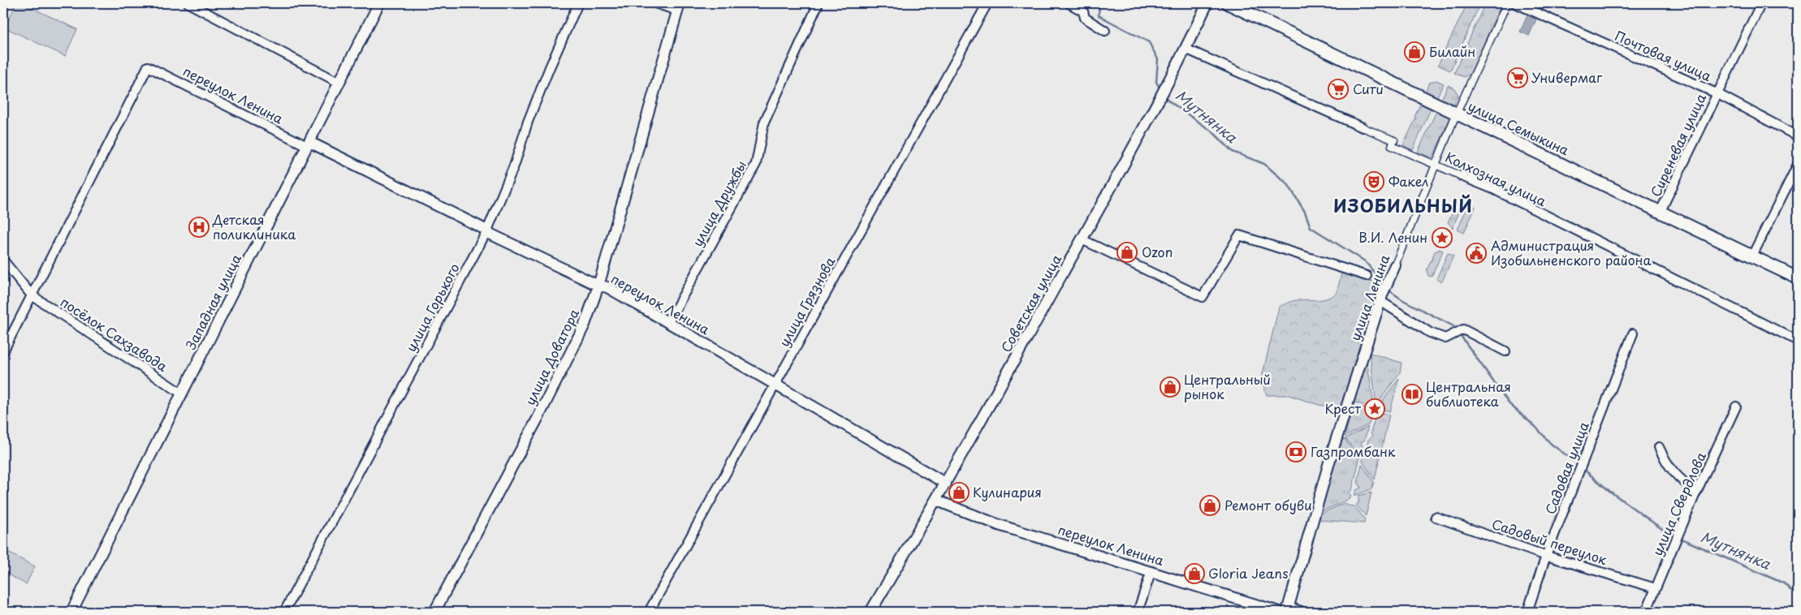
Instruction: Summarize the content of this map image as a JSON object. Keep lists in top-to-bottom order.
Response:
{
  "streets": {
    "main road": ["улица Семыкина"],
    "street": [
      "Почтовая улица",
      "переулок Ленина",
      "Сиреневая улица",
      "Колхозная улица",
      "улица Дружбы",
      "улица Ленина",
      "Западная улица",
      "улица Грязнова",
      "Советская улица",
      "улица Горького",
      "посёлок Сахзавода",
      "улица Доватора",
      "Садовая улица",
      "улица Свердлова",
      "Садовый переулок"
    ]
  },
  "crossings": [
    ["Почтовая улица", "Сиреневая улица"],
    ["переулок Ленина", "улица Дружбы"],
    ["переулок Ленина", "улица Ленина"],
    ["переулок Ленина", "Западная улица"],
    ["переулок Ленина", "улица Грязнова"],
    ["переулок Ленина", "Советская улица"],
    ["переулок Ленина", "улица Горького"],
    ["переулок Ленина", "посёлок Сахзавода"],
    ["переулок Ленина", "улица Доватора"],
    ["улица Семыкина", "Сиреневая улица"],
    ["улица Семыкина", "улица Ленина"],
    ["Колхозная улица", "улица Ленина"],
    ["Колхозная улица", "Советская улица"],
    ["Западная улица", "посёлок Сахзавода"],
    ["Садовая улица", "Садовый переулок"],
    ["улица Свердлова", "Садовый переулок"]
  ],
  "districts": ["ИЗОБИЛЬНЫЙ"],
  "water": ["Мутнянка"],
  "places": {
    "shop": [
      "Билайн",
      "Ozon",
      "Центральный рынок",
      "Кулинария",
      "Ремонт обуви",
      "Gloria Jeans"
    ],
    "supermarket": ["Универмаг", "Сити"],
    "theatre": ["Факел"],
    "hospital": ["Детская поликлиника"],
    "place": ["В.И. Ленин", "Крест"],
    "public building": ["Администрация Изобильненского района"],
    "library": ["Центральная библиотека"],
    "bank": ["Газпромбанк"]
  }
}
